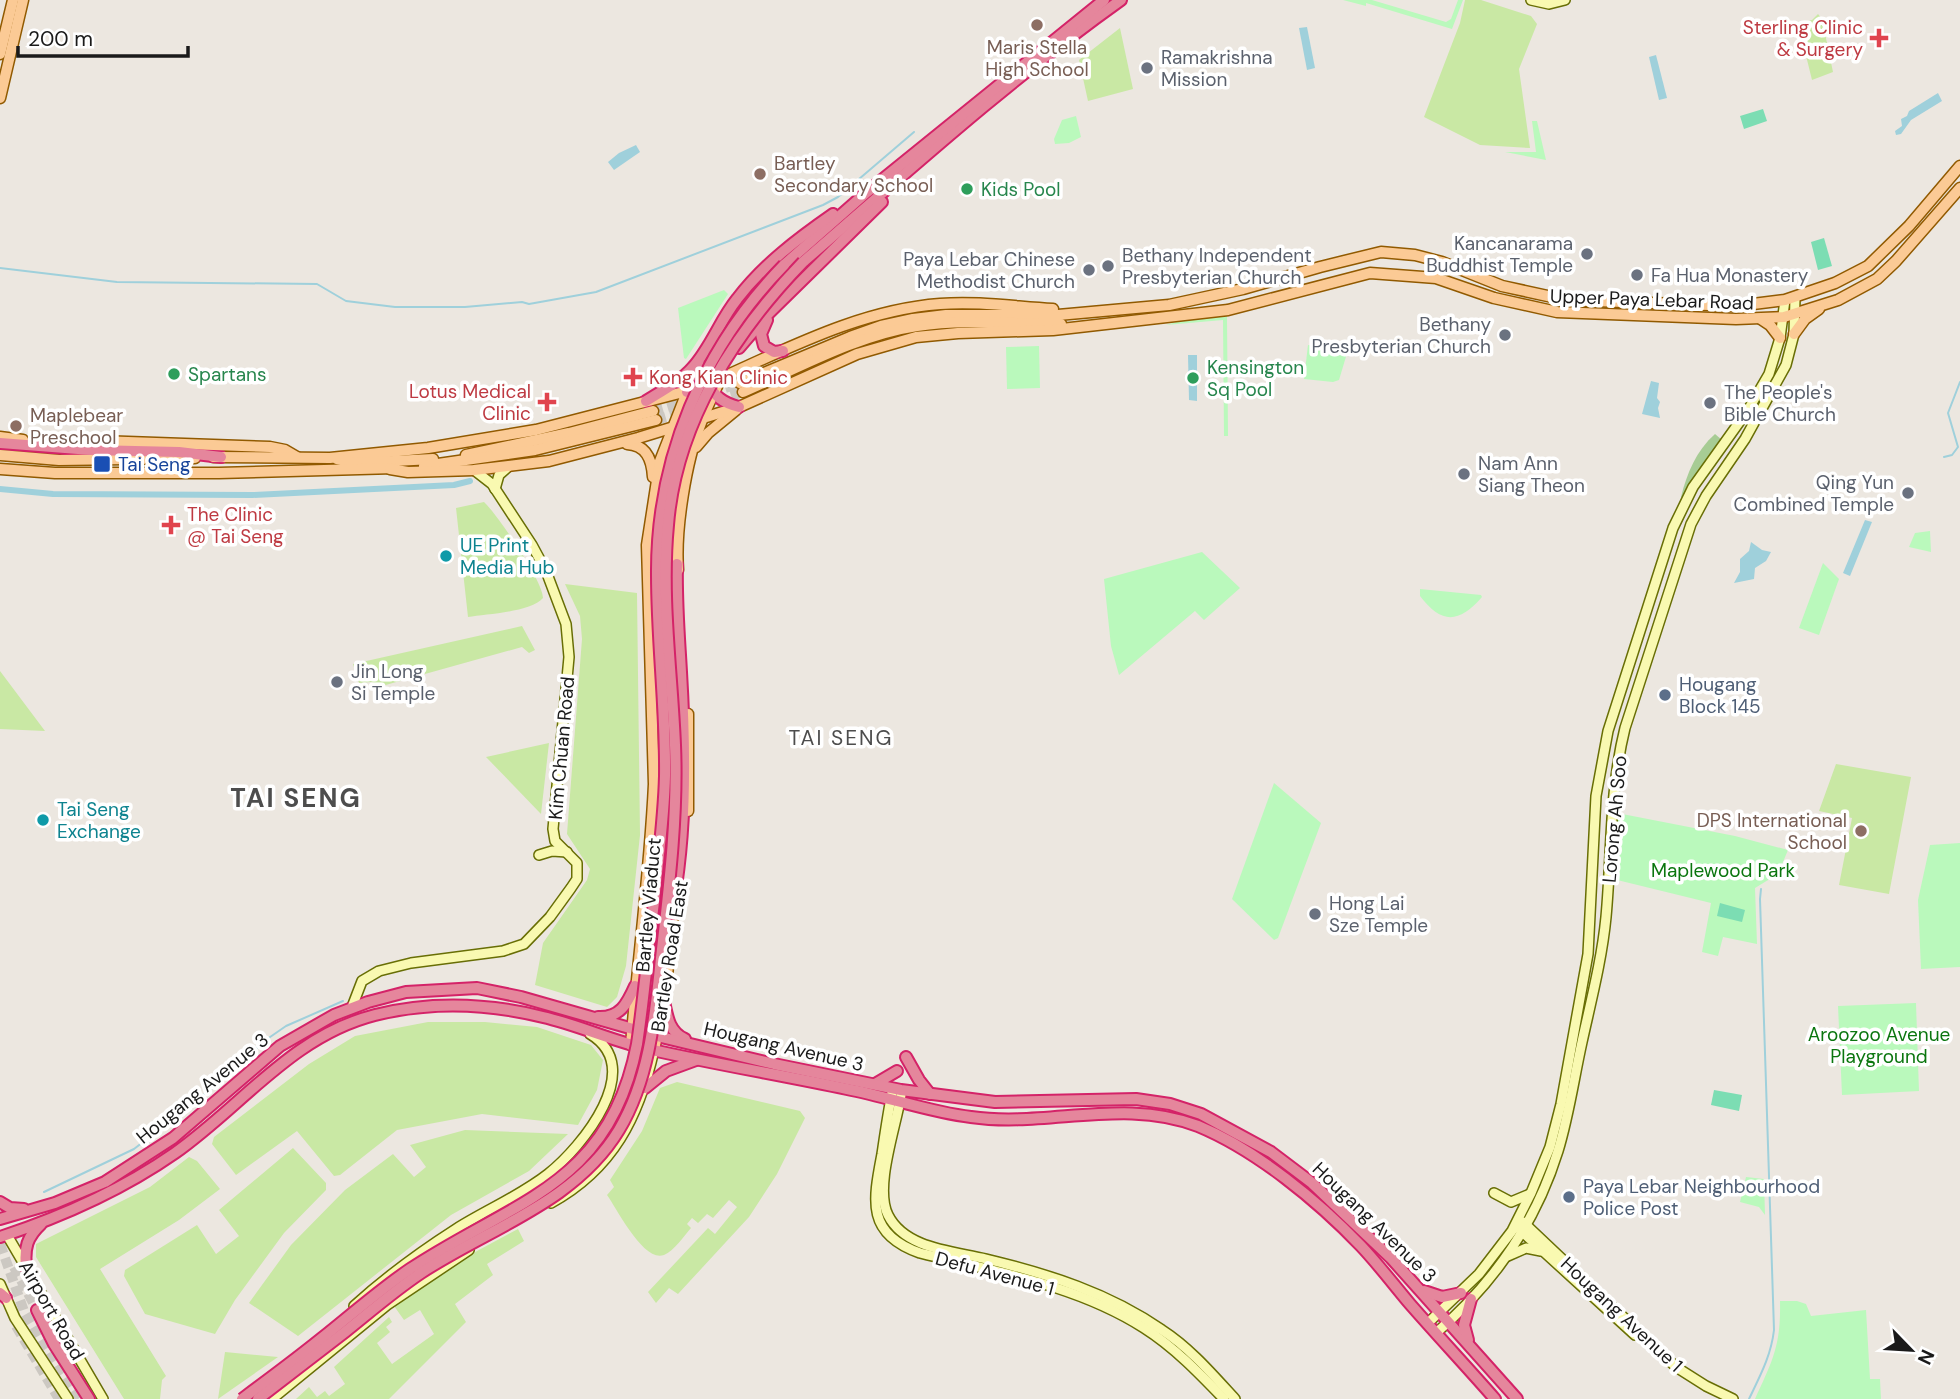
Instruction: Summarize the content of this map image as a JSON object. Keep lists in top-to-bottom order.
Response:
{
  "streets": {
    "highway": ["Bartley Viaduct", "Hougang Avenue 3"],
    "main road": [
      "Upper Paya Lebar Road",
      "Kim Chuan Road",
      "Lorong Ah Soo",
      "Bartley Road East",
      "Defu Avenue 1",
      "Airport Road",
      "Hougang Avenue 1"
    ]
  },
  "crossings": [
    ["Upper Paya Lebar Road", "Kim Chuan Road"],
    ["Upper Paya Lebar Road", "Lorong Ah Soo"],
    ["Upper Paya Lebar Road", "Bartley Road East"],
    ["Kim Chuan Road", "Hougang Avenue 3"],
    ["Lorong Ah Soo", "Hougang Avenue 3"],
    ["Lorong Ah Soo", "Hougang Avenue 1"],
    ["Bartley Road East", "Hougang Avenue 3"],
    ["Hougang Avenue 3", "Defu Avenue 1"],
    ["Hougang Avenue 3", "Airport Road"]
  ],
  "districts": ["TAI SENG", "TAI SENG"],
  "parks": ["Maplewood Park", "Aroozoo Avenue Playground"],
  "places": {
    "other": [
      "Maris Stella High School",
      "Ramakrishna Mission",
      "Bartley Secondary School",
      "Kids Pool",
      "Kancanarama Buddhist Temple",
      "Bethany Independent Presbyterian Church",
      "Paya Lebar Chinese Methodist Church",
      "Fa Hua Monastery",
      "Bethany Presbyterian Church",
      "Spartans",
      "Kensington Sq Pool",
      "The People's Bible Church",
      "Maplebear Preschool",
      "Nam Ann Siang Theon",
      "Qing Yun Combined Temple",
      "UE Print Media Hub",
      "Jin Long Si Temple",
      "Hougang Block 145",
      "Tai Seng Exchange",
      "DPS International School",
      "Hong Lai Sze Temple",
      "Paya Lebar Neighbourhood Police Post"
    ],
    "health": [
      "Sterling Clinic & Surgery",
      "Kong Kian Clinic",
      "Lotus Medical Clinic",
      "The Clinic @ Tai Seng"
    ],
    "transit": ["Tai Seng"]
  },
  "scale_bar": "200 m",
  "north": "bottom right"
}
